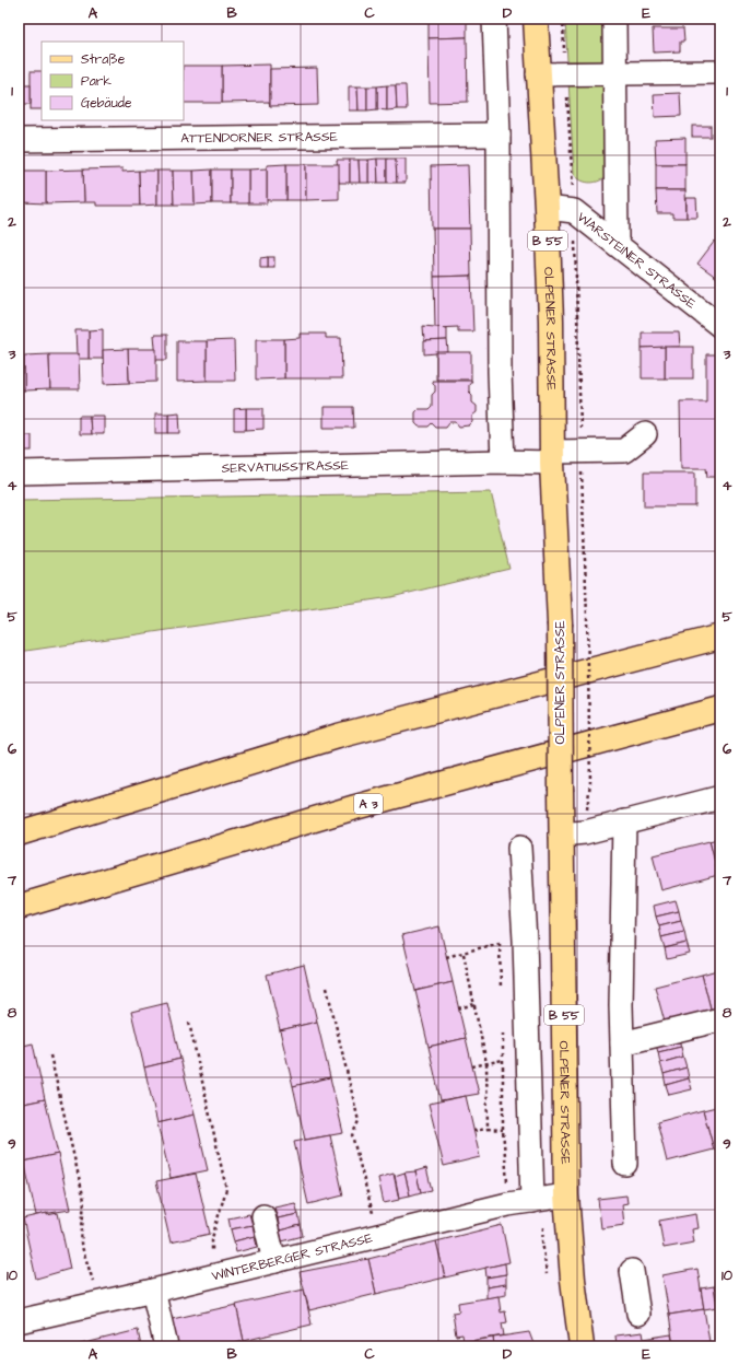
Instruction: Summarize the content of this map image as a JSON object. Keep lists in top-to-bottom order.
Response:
{
  "streets": {
    "main road": ["B 55", "OLPENER STRASSE", "A 3"],
    "street": [
      "ATTENDORNER STRASSE",
      "WARSTEINER STRASSE",
      "SERVATIUSSTRASSE",
      "WINTERBERGER STRASSE"
    ]
  },
  "crossings": [
    ["WARSTEINER STRASSE", "OLPENER STRASSE"],
    ["OLPENER STRASSE", "SERVATIUSSTRASSE"],
    ["OLPENER STRASSE", "WINTERBERGER STRASSE"]
  ],
  "legend": ["Straße", "Park", "Gebäude"],
  "grid": {
    "columns": [
      "A",
      "B",
      "C",
      "D",
      "E"
    ],
    "rows": [
      "1",
      "2",
      "3",
      "4",
      "5",
      "6",
      "7",
      "8",
      "9",
      "10"
    ]
  }
}
